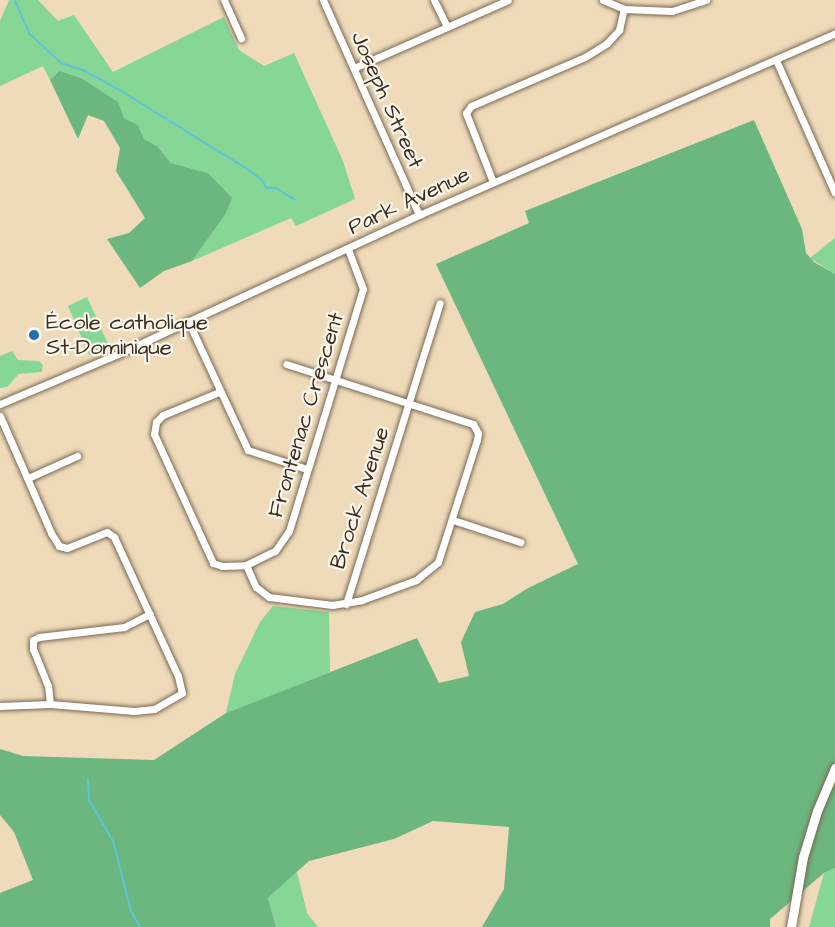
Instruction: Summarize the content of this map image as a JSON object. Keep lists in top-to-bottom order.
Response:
{
  "streets": {
    "street": [
      "Joseph Street",
      "Park Avenue",
      "Frontenac Crescent",
      "Brock Avenue"
    ]
  },
  "crossings": [
    ["Joseph Street", "Park Avenue"],
    ["Park Avenue", "Frontenac Crescent"]
  ],
  "places": ["École catholique St-Dominique"]
}
